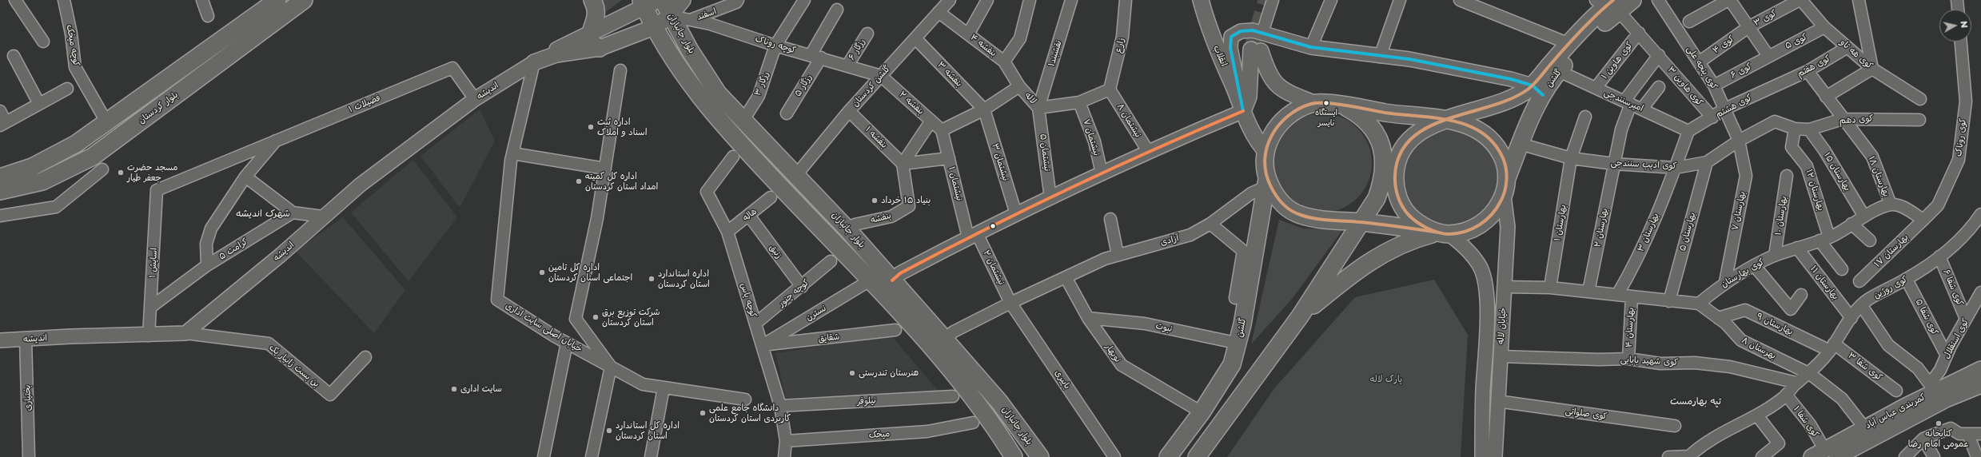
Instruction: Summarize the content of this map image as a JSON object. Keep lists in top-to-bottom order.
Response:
{
  "streets": {
    "main road": [
      "بلوار جانبازان",
      "انقلاب",
      "گلشن",
      "اندیشه",
      "بلوار کردستان",
      "کمربندی عباس آباد"
    ],
    "street": [
      "اسفند",
      "کوی ۳",
      "کوی ۵",
      "کوچه روناک",
      "کوی ۴",
      "کوچه میخک",
      "بنفشه ۴",
      "زارع",
      "رزگار ۶",
      "نقشبند۱",
      "کوی هه تاو",
      "کوی هاوین ۱",
      "کوی هفتم",
      "کوی پنجه علی",
      "کوی ۶",
      "بنفشه ۳",
      "رزگار ۳",
      "رزگار ۵",
      "گلشن کردستان",
      "کوی هاوین ۳",
      "لاله",
      "امیرسنندجی",
      "بنفشه ۲",
      "فضیلات ۱",
      "کوی هشتم",
      "کوی دهم",
      "نیشتمان ۸",
      "بنفشه ۱",
      "نیشتمان ۷",
      "کوی روناک",
      "نیشتمان ۵",
      "نیشتمان ۳",
      "کوی ادیب سنندجی",
      "بهارستان ۱۵",
      "بهارستان ۱۸",
      "نیشتمان ۱",
      "بهارستان ۱۲",
      "بهارستان ۷",
      "هاله",
      "بهارستان ۱۰",
      "بنفشه",
      "بهارستان ۱",
      "بهارستان ۲",
      "بهارستان ۵",
      "بهارستان ۳",
      "آزادی",
      "کرامت ۵",
      "بهارستان ۱۷",
      "زنبق",
      "اسایش ۱",
      "۲ نیشتمان",
      "کوی بهارستان",
      "بهارستان ۱۱",
      "کوی روژین",
      "کوی شفا ۶",
      "کوچه چنور",
      "کوچه یاس",
      "نسترن",
      "کوی شفا ۵",
      "بهارستان ۹",
      "خیابان لاله",
      "خیابان اصلی سایت اداری",
      "نبوت",
      "بهارستان ۴",
      "شقایق",
      "کوی استقلال",
      "بهرستان ۸",
      "نوبهار",
      "کوی شهید بابایی",
      "بن بست زانیار یک",
      "کوی شفا ۳",
      "باپیری",
      "بختیاری",
      "نیلوفر",
      "کوی صلواتی",
      "کوی شفا ۱",
      "میخک"
    ]
  },
  "crossings": [
    ["اسفند", "کوچه روناک"],
    ["کوی ۳", "کوی ۴"],
    ["کوی ۳", "کوی هه تاو"],
    ["بلوار جانبازان", "کوچه روناک"],
    ["بلوار جانبازان", "رزگار ۳"],
    ["بلوار جانبازان", "گلشن کردستان"],
    ["بلوار جانبازان", "اندیشه"],
    ["بلوار جانبازان", "بنفشه"],
    ["بلوار جانبازان", "آزادی"],
    ["بلوار جانبازان", "نسترن"],
    ["کوی ۵", "کوی هه تاو"],
    ["کوی ۵", "کوی ۶"],
    ["کوچه روناک", "رزگار ۶"],
    ["کوچه روناک", "رزگار ۳"],
    ["کوچه روناک", "رزگار ۵"],
    ["کوچه روناک", "گلشن کردستان"],
    ["کوچه روناک", "اندیشه"],
    ["کوچه روناک", "بنفشه ۲"],
    ["کوی ۴", "کوی پنجه علی"],
    ["کوچه میخک", "بلوار کردستان"],
    ["بنفشه ۴", "گلشن کردستان"],
    ["بنفشه ۴", "لاله"],
    ["زارع", "لاله"],
    ["زارع", "نیشتمان ۸"],
    ["نقشبند۱", "لاله"],
    ["نقشبند۱", "نیشتمان ۵"],
    ["کوی هه تاو", "کوی هفتم"],
    ["کوی هاوین ۱", "کوی هاوین ۳"],
    ["کوی هاوین ۱", "امیرسنندجی"],
    ["کوی هفتم", "کوی هشتم"],
    ["کوی هفتم", "بهارستان ۱۸"],
    ["کوی پنجه علی", "کوی ۶"],
    ["کوی پنجه علی", "کوی هشتم"],
    ["کوی پنجه علی", "کوی ادیب سنندجی"],
    ["کوی پنجه علی", "بهارستان ۷"],
    ["بنفشه ۳", "گلشن کردستان"],
    ["بنفشه ۳", "لاله"],
    ["بنفشه ۳", "نیشتمان ۳"],
    ["گلشن", "کوی هاوین ۳"],
    ["گلشن", "امیرسنندجی"],
    ["گلشن", "کوی ادیب سنندجی"],
    ["گلشن", "آزادی"],
    ["گلشن", "خیابان لاله"],
    ["گلشن", "نبوت"],
    ["گلشن", "نوبهار"],
    ["گلشن کردستان", "بنفشه ۲"],
    ["گلشن کردستان", "بنفشه ۱"],
    ["کوی هاوین ۳", "کوی هشتم"],
    ["اندیشه", "فضیلات ۱"],
    ["اندیشه", "اسایش ۱"],
    ["اندیشه", "خیابان اصلی سایت اداری"],
    ["اندیشه", "بن بست زانیار یک"],
    ["اندیشه", "بختیاری"],
    ["لاله", "بنفشه ۲"],
    ["لاله", "نیشتمان ۸"],
    ["لاله", "نیشتمان ۷"],
    ["لاله", "نیشتمان ۵"],
    ["لاله", "نیشتمان ۳"],
    ["لاله", "نیشتمان ۱"],
    ["امیرسنندجی", "کوی هشتم"],
    ["امیرسنندجی", "بهارستان ۲"],
    ["امیرسنندجی", "بهارستان ۳"],
    ["بنفشه ۲", "نیشتمان ۱"],
    ["فضیلات ۱", "کرامت ۵"],
    ["فضیلات ۱", "اسایش ۱"],
    ["کوی هشتم", "بهارستان ۳"],
    ["کوی دهم", "کوی ادیب سنندجی"],
    ["کوی دهم", "بهارستان ۱۵"],
    ["کوی دهم", "بهارستان ۱۸"],
    ["کوی دهم", "بهارستان ۱۲"],
    ["بنفشه ۱", "بنفشه"],
    ["کوی روناک", "بهارستان ۱۷"],
    ["کوی ادیب سنندجی", "بهارستان ۱۲"],
    ["کوی ادیب سنندجی", "بهارستان ۷"],
    ["کوی ادیب سنندجی", "بهارستان ۱"],
    ["کوی ادیب سنندجی", "بهارستان ۲"],
    ["کوی ادیب سنندجی", "بهارستان ۵"],
    ["کوی ادیب سنندجی", "بهارستان ۳"],
    ["بهارستان ۱۵", "کوی بهارستان"],
    ["بهارستان ۱۸", "کوی بهارستان"],
    ["نیشتمان ۱", "۲ نیشتمان"],
    ["بهارستان ۱۲", "کوی بهارستان"],
    ["بهارستان ۷", "کوی بهارستان"],
    ["هاله", "زنبق"],
    ["هاله", "کوچه یاس"],
    ["بهارستان ۱۰", "کوی بهارستان"],
    ["آزادی", "۲ نیشتمان"],
    ["آزادی", "نوبهار"],
    ["آزادی", "باپیری"],
    ["کرامت ۵", "اسایش ۱"],
    ["زنبق", "کوچه چنور"],
    ["۲ نیشتمان", "باپیری"],
    ["کوی بهارستان", "بهارستان ۱۱"],
    ["کوی بهارستان", "بهرستان ۸"],
    ["بهارستان ۱۱", "کوی روژین"],
    ["کوی روژین", "کوی شفا ۶"],
    ["کوی روژین", "کوی شفا ۵"],
    ["کوی روژین", "بهارستان ۹"],
    ["کوی روژین", "کوی استقلال"],
    ["کوی روژین", "بهرستان ۸"],
    ["کوی روژین", "کوی شهید بابایی"],
    ["کوی روژین", "کوی شفا ۳"],
    ["کوی روژین", "کوی شفا ۱"],
    ["کوی شفا ۶", "کوی استقلال"],
    ["کوچه چنور", "کوچه یاس"],
    ["کوچه یاس", "نسترن"],
    ["کوچه یاس", "شقایق"],
    ["کوچه یاس", "نیلوفر"],
    ["کوچه یاس", "میخک"],
    ["نسترن", "شقایق"],
    ["کوی شفا ۵", "کوی استقلال"],
    ["بهارستان ۹", "بهرستان ۸"],
    ["بهارستان ۹", "کوی شفا ۳"],
    ["خیابان لاله", "کوی شهید بابایی"],
    ["خیابان لاله", "کوی صلواتی"],
    ["نبوت", "نوبهار"],
    ["بهارستان ۴", "کوی شهید بابایی"],
    ["بهرستان ۸", "کمربندی عباس آباد"],
    ["کمربندی عباس آباد", "کوی شفا ۱"]
  ],
  "districts": ["شهرک اندیشه", "تپه بهارمست"],
  "parks": ["پارک لاله"],
  "places": [
    "ایستگاه نایسر",
    "اداره ثبت اسناد و املاک",
    "مسجد حضرت جعفر طیار",
    "اداره کل کمیته امداد استان کردستان",
    "بنیاد ۱۵ خرداد",
    "اداره کل تامین اجتماعی استان کردستان",
    "اداره استاندارد استان کردستان",
    "شرکت توزیع برق استان کردستان",
    "هنرستان تندرستی",
    "سایت اداری",
    "دانشگاه جامع علمی کاربردی استان کردستان",
    "کتابخانه عمومی امام رضا",
    "اداره کل استاندارد استان کردستان"
  ],
  "north": "right"
}
